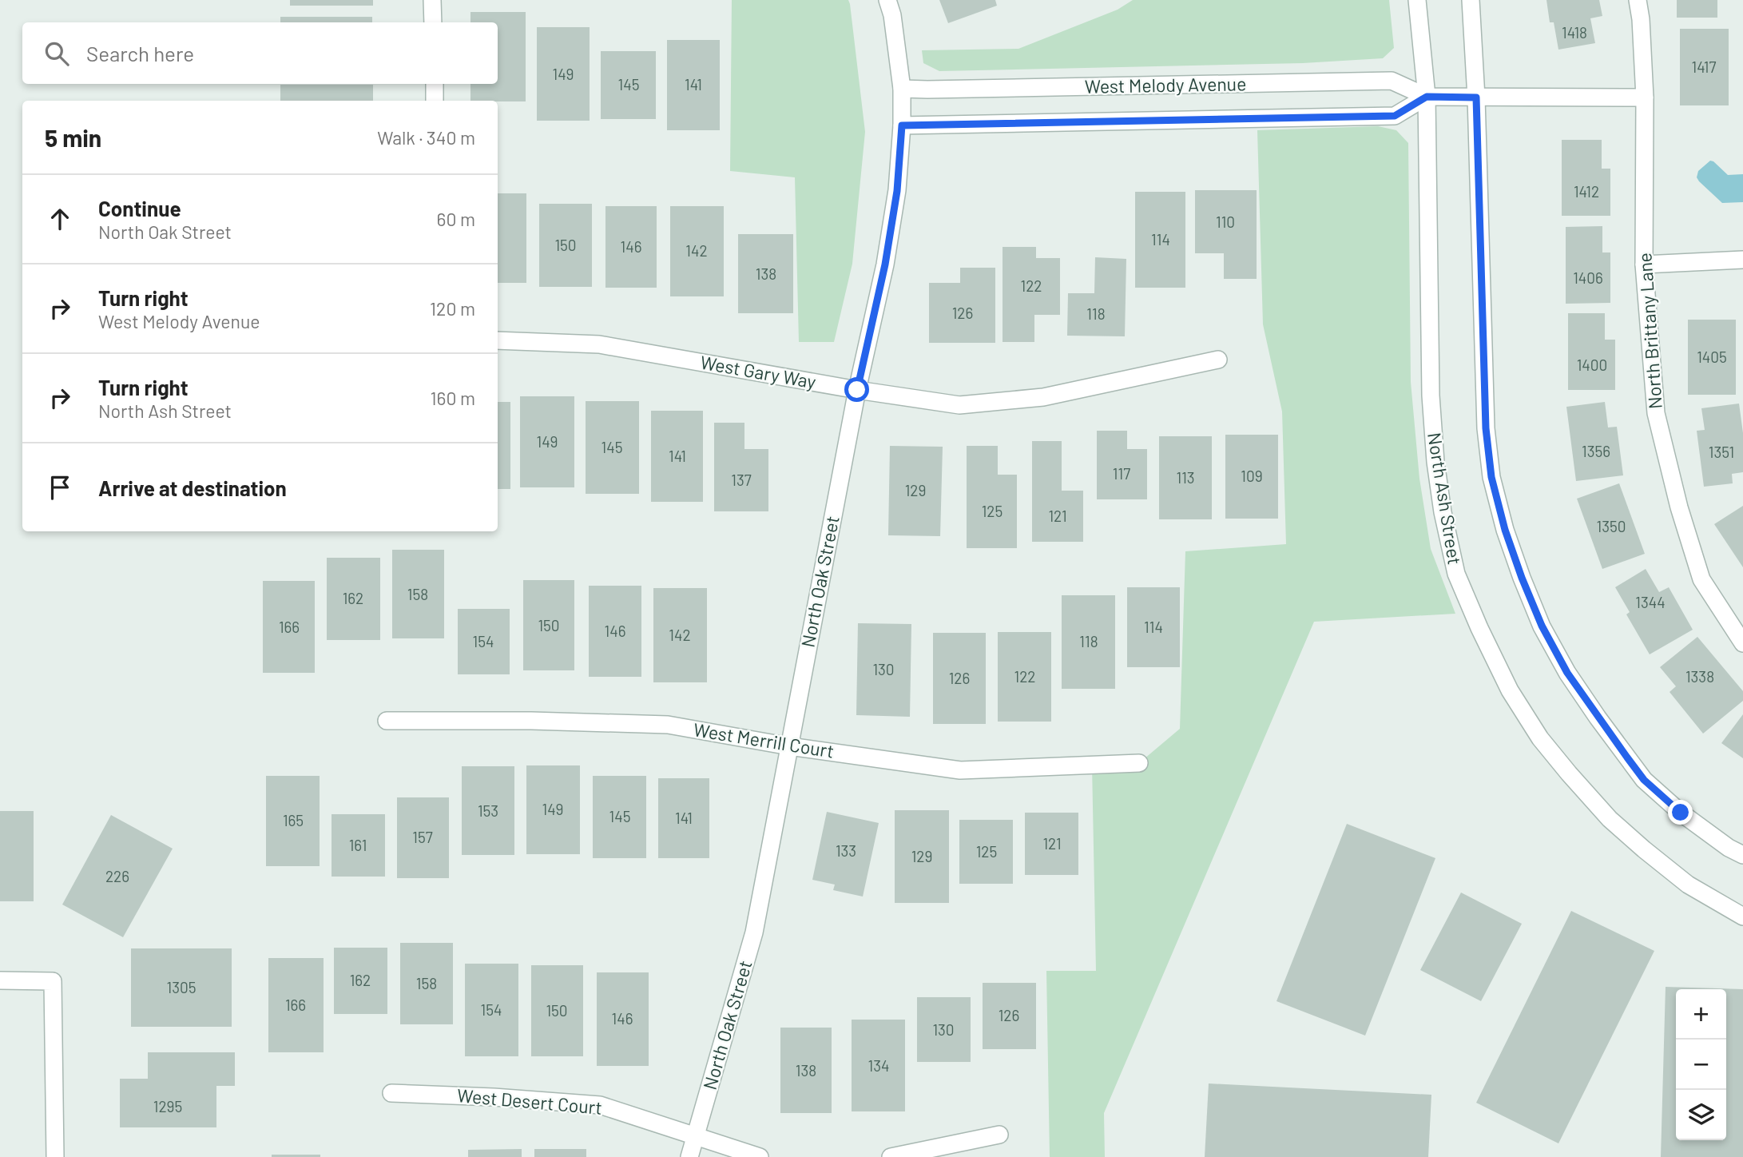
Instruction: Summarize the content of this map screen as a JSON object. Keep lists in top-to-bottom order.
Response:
{
  "streets": {
    "street": [
      "West Melody Avenue",
      "North Brittany Lane",
      "West Gary Way",
      "North Ash Street",
      "North Oak Street",
      "West Merrill Court",
      "West Desert Court"
    ]
  },
  "crossings": [
    ["West Melody Avenue", "North Brittany Lane"],
    ["West Melody Avenue", "North Ash Street"],
    ["West Melody Avenue", "North Oak Street"],
    ["West Gary Way", "North Oak Street"],
    ["North Oak Street", "West Merrill Court"],
    ["North Oak Street", "West Desert Court"]
  ],
  "house_numbers": [
    "1418",
    "1417",
    "149",
    "145",
    "141",
    "1412",
    "110",
    "114",
    "150",
    "146",
    "142",
    "138",
    "1406",
    "122",
    "126",
    "118",
    "1405",
    "1400",
    "149",
    "145",
    "1356",
    "1351",
    "141",
    "117",
    "109",
    "113",
    "137",
    "129",
    "125",
    "121",
    "1350",
    "158",
    "162",
    "1344",
    "150",
    "166",
    "114",
    "146",
    "142",
    "154",
    "118",
    "130",
    "122",
    "1338",
    "126",
    "149",
    "153",
    "145",
    "141",
    "165",
    "157",
    "121",
    "161",
    "133",
    "125",
    "129",
    "226",
    "162",
    "158",
    "1305",
    "166",
    "154",
    "150",
    "126",
    "146",
    "130",
    "134",
    "138",
    "1295"
  ],
  "page": {
    "search": "Search here",
    "heading": ["5 min", "Walk · 340 m"],
    "list": [
      ["Continue", "North Oak Street", "60 m"],
      ["Turn right", "West Melody Avenue", "120 m"],
      ["Turn right", "North Ash Street", "160 m"],
      "Arrive at destination"
    ],
    "map_buttons": ["+", "−"]
  }
}
